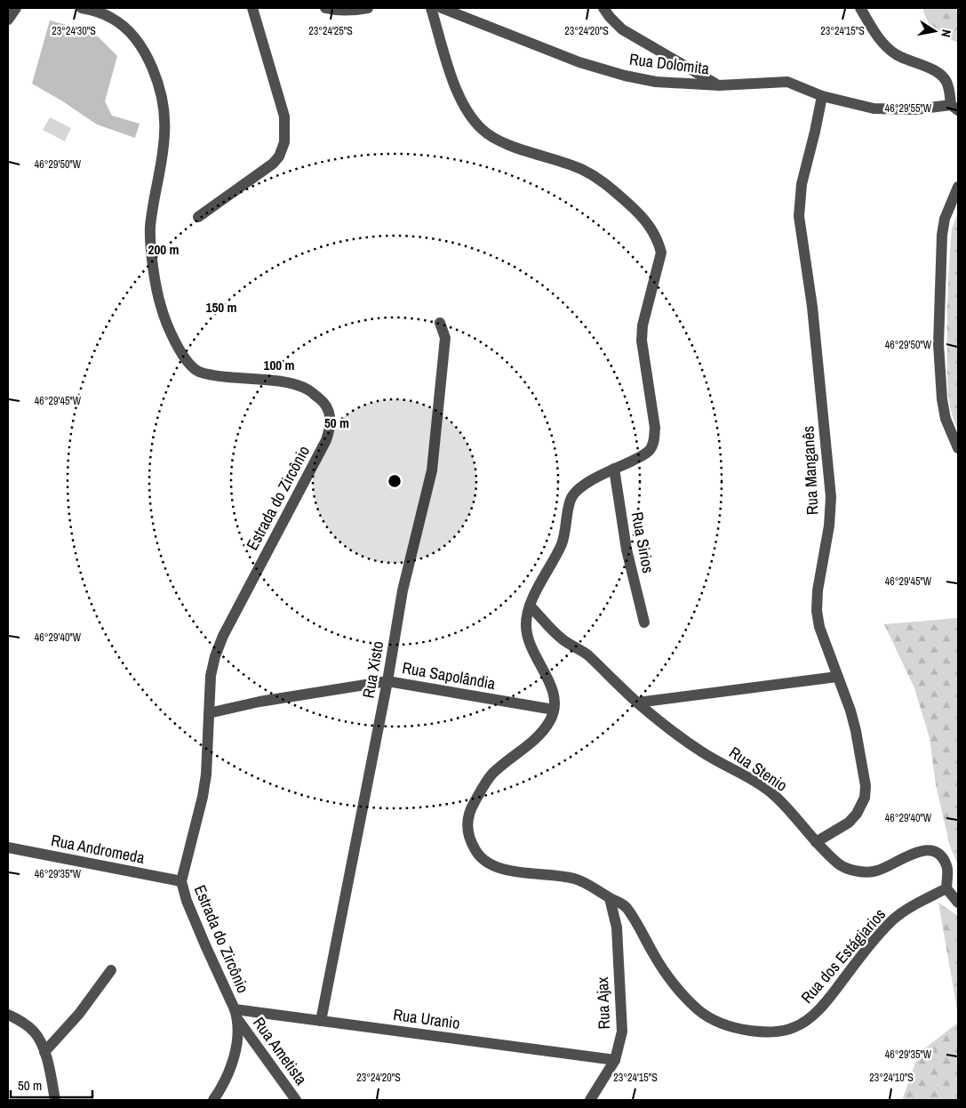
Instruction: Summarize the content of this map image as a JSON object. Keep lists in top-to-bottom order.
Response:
{
  "streets": {
    "street": [
      "Rua Dolomita",
      "Rua Manganês",
      "Estrada do Zircônio",
      "Rua Sirios",
      "Rua Xisto",
      "Rua Sapolândia",
      "Rua Stenio",
      "Rua Andromeda",
      "Rua dos Estágiarios",
      "Rua Ajax",
      "Rua Uranio",
      "Rua Ametista"
    ]
  },
  "crossings": [
    ["Rua Manganês", "Rua Stenio"],
    ["Estrada do Zircônio", "Rua Sapolândia"],
    ["Estrada do Zircônio", "Rua Andromeda"],
    ["Estrada do Zircônio", "Rua Uranio"],
    ["Estrada do Zircônio", "Rua Ametista"],
    ["Rua Xisto", "Rua Sapolândia"],
    ["Rua Xisto", "Rua Uranio"],
    ["Rua Sapolândia", "Rua dos Estágiarios"],
    ["Rua Stenio", "Rua dos Estágiarios"],
    ["Rua dos Estágiarios", "Rua Ajax"],
    ["Rua Ajax", "Rua Uranio"],
    ["Rua Uranio", "Rua Ametista"]
  ],
  "scale_bar": "50 m",
  "north": "right",
  "coordinates": [
    "23°24'30\"S",
    "23°24'25\"S",
    "23°24'20\"S",
    "23°24'15\"S",
    "46°29'55\"W",
    "46°29'50\"W",
    "46°29'45\"W",
    "46°29'40\"W",
    "46°29'35\"W",
    "23°24'10\"S"
  ],
  "rings": [
    "200 m",
    "150 m",
    "100 m",
    "50 m"
  ]
}
